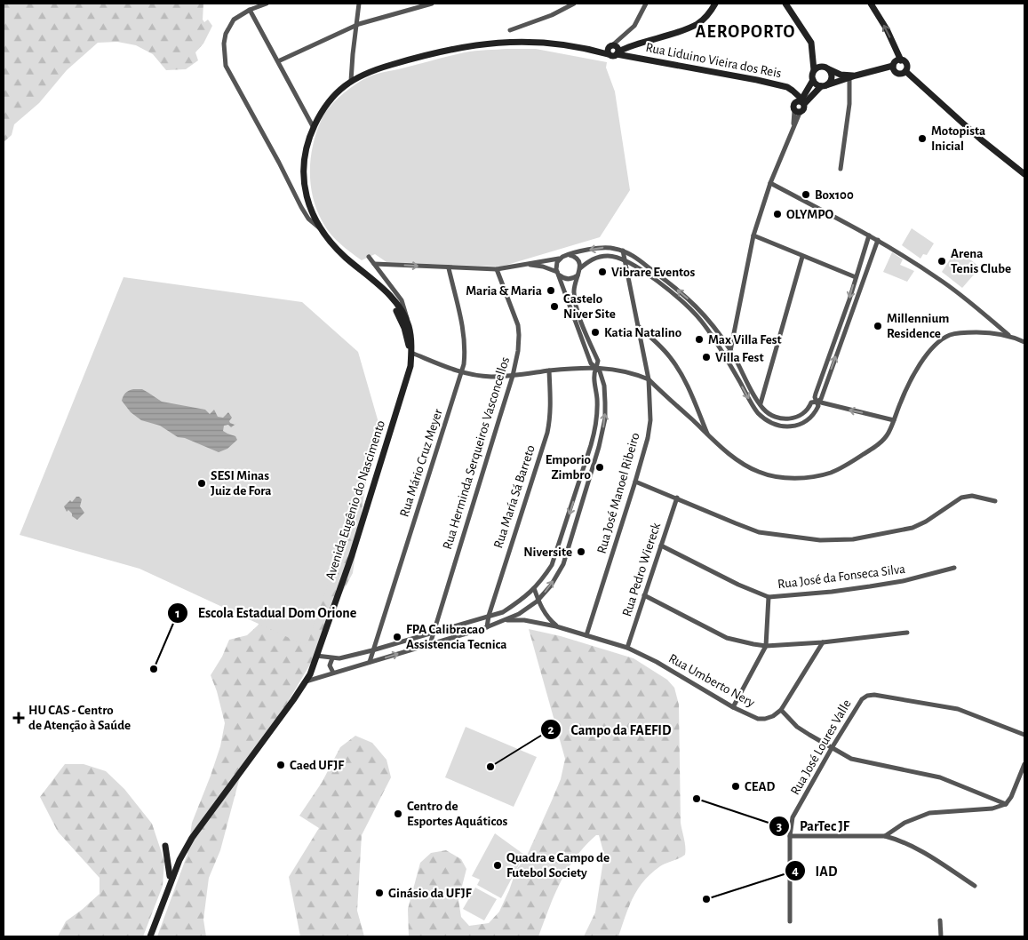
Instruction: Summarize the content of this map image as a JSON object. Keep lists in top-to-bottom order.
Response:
{
  "streets": {
    "street": [
      "Rua Liduino Vieira dos Reis",
      "Rua Herminda Serqueiros Vasconcellos",
      "Rua Mário Cruz Meyer",
      "Rua José Manoel Ribeiro",
      "Rua María Sá Barreto",
      "Avenida Eugênio do Nascimento",
      "Rua Pedro Wiereck",
      "Rua José da Fonseca Silva",
      "Rua Umberto Nery",
      "Rua José Loures Valle"
    ]
  },
  "crossings": [
    ["Rua Liduino Vieira dos Reis", "Avenida Eugênio do Nascimento"],
    ["Rua José Manoel Ribeiro", "Rua Umberto Nery"],
    ["Rua Pedro Wiereck", "Rua José da Fonseca Silva"],
    ["Rua Pedro Wiereck", "Rua Umberto Nery"]
  ],
  "districts": ["AEROPORTO"],
  "places": {
    "other": [
      "Motopista Inicial",
      "Box100",
      "OLYMPO",
      "Arena Tenis Clube",
      "Vibrare Eventos",
      "Maria & Maria",
      "Castelo Niver Site",
      "Millennium Residence",
      "Katia Natalino",
      "Max Villa Fest",
      "Villa Fest",
      "Emporio Zimbro",
      "SESI Minas Juiz de Fora",
      "Niversite",
      "FPA Calibracao Assistencia Tecnica",
      "Escola Estadual Dom Orione",
      "Caed UFJF",
      "Campo da FAEFID",
      "CEAD",
      "ParTec JF",
      "Centro de Esportes Aquáticos",
      "Quadra e Campo de Futebol Society",
      "Ginásio da UFJF",
      "IAD"
    ],
    "health": ["HU CAS - Centro de Atenção à Saúde"]
  }
}
